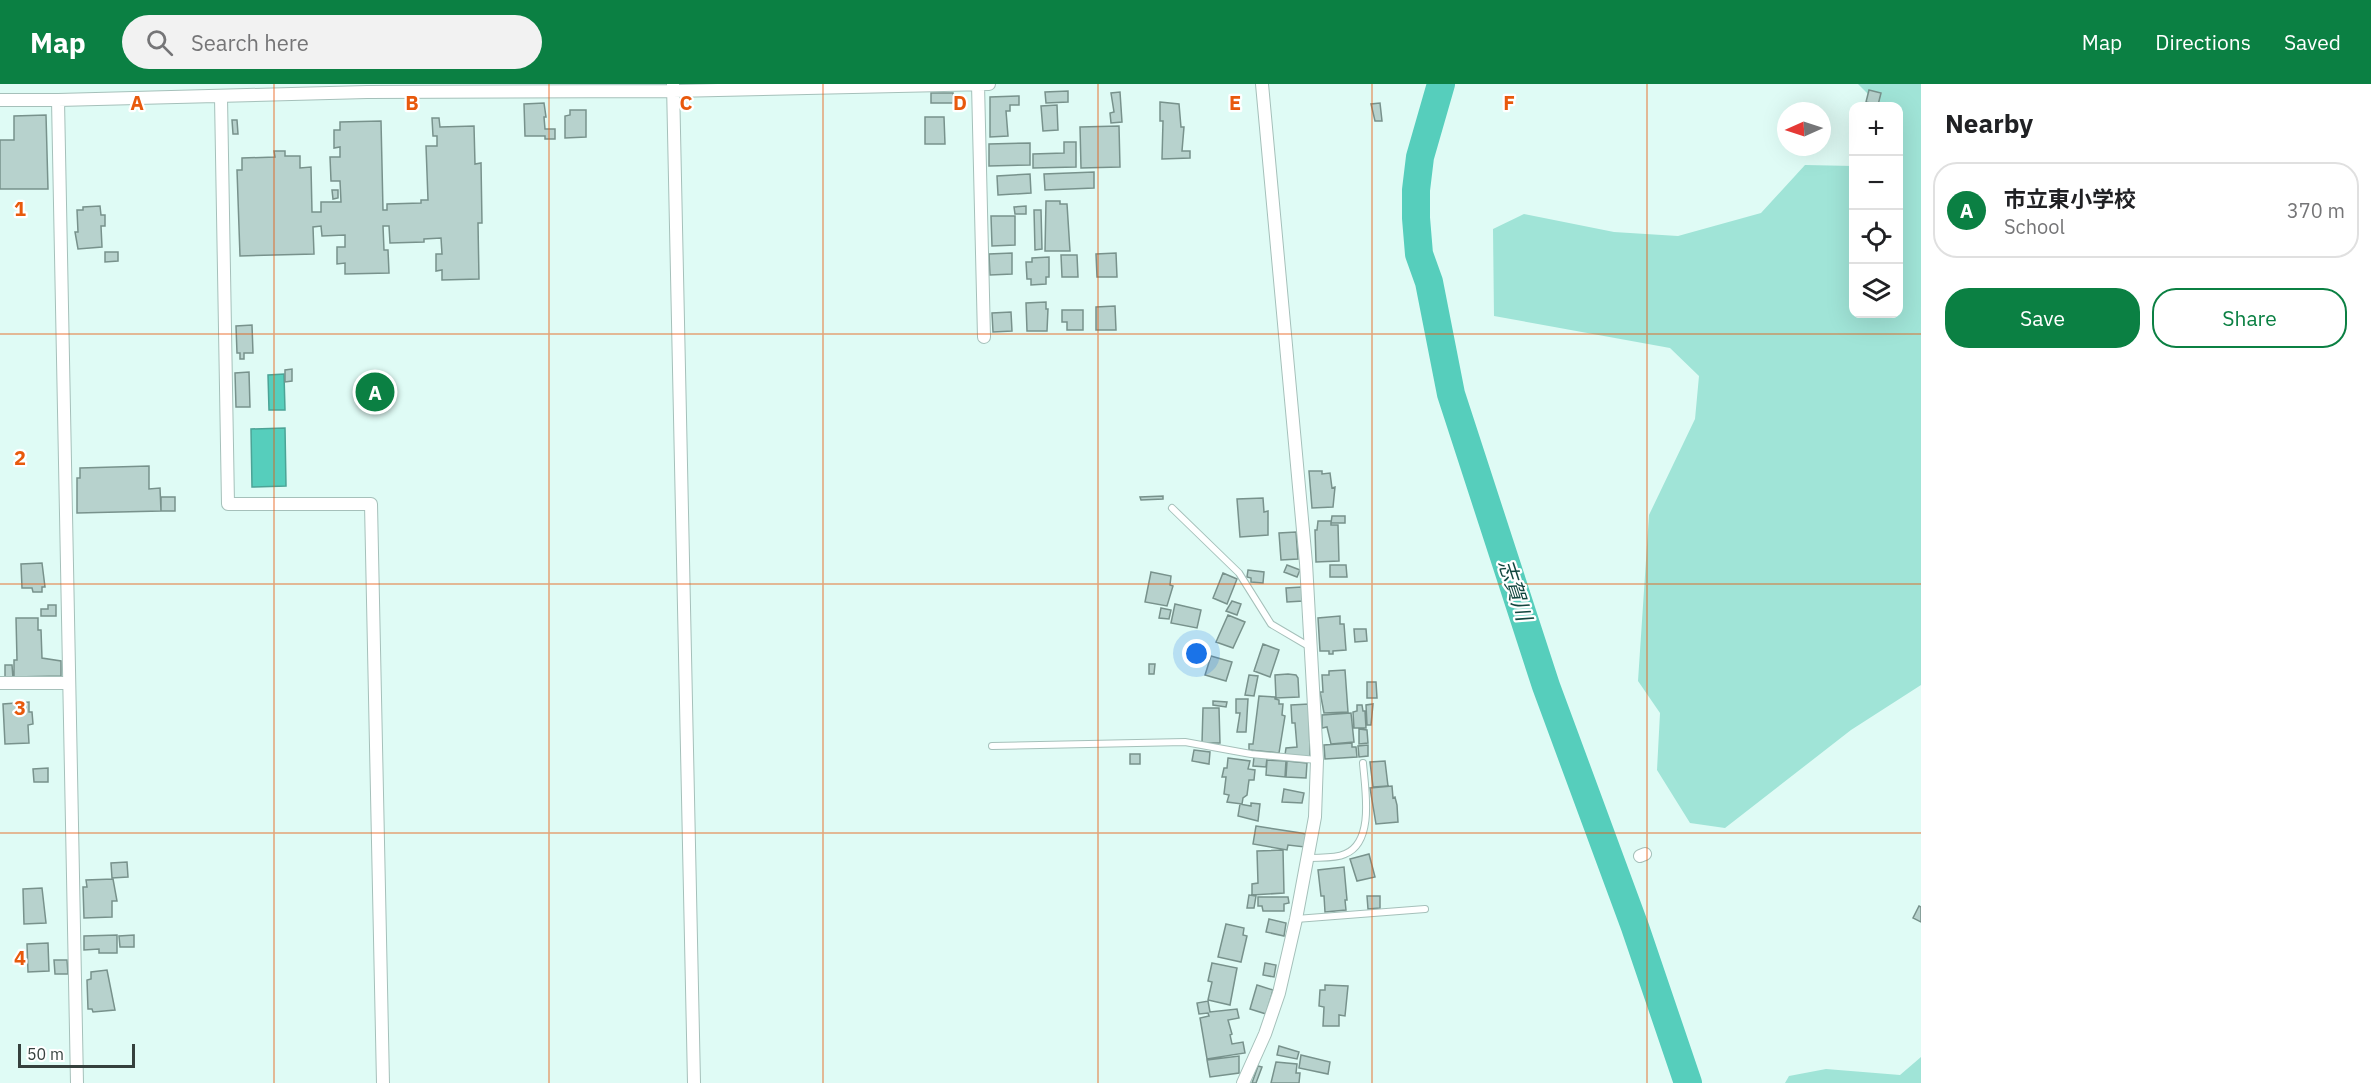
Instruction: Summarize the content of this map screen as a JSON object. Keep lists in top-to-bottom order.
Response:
{
  "water": ["志賀川"],
  "scale_bar": "50 m",
  "north": "left",
  "page": {
    "header": "Map",
    "search": "Search here",
    "nav": ["Map", "Directions", "Saved"],
    "heading": "Nearby",
    "map_buttons": ["+", "−"],
    "list": [
      {
        "mark": "A",
        "name": "市立東小学校",
        "note": "School",
        "value": "370 m"
      }
    ],
    "buttons": ["Save", "Share"],
    "pins": "A",
    "scale": "50 m"
  },
  "grid": {
    "columns": [
      "A",
      "B",
      "C",
      "D",
      "E",
      "F"
    ],
    "rows": [
      "1",
      "2",
      "3",
      "4"
    ]
  }
}
